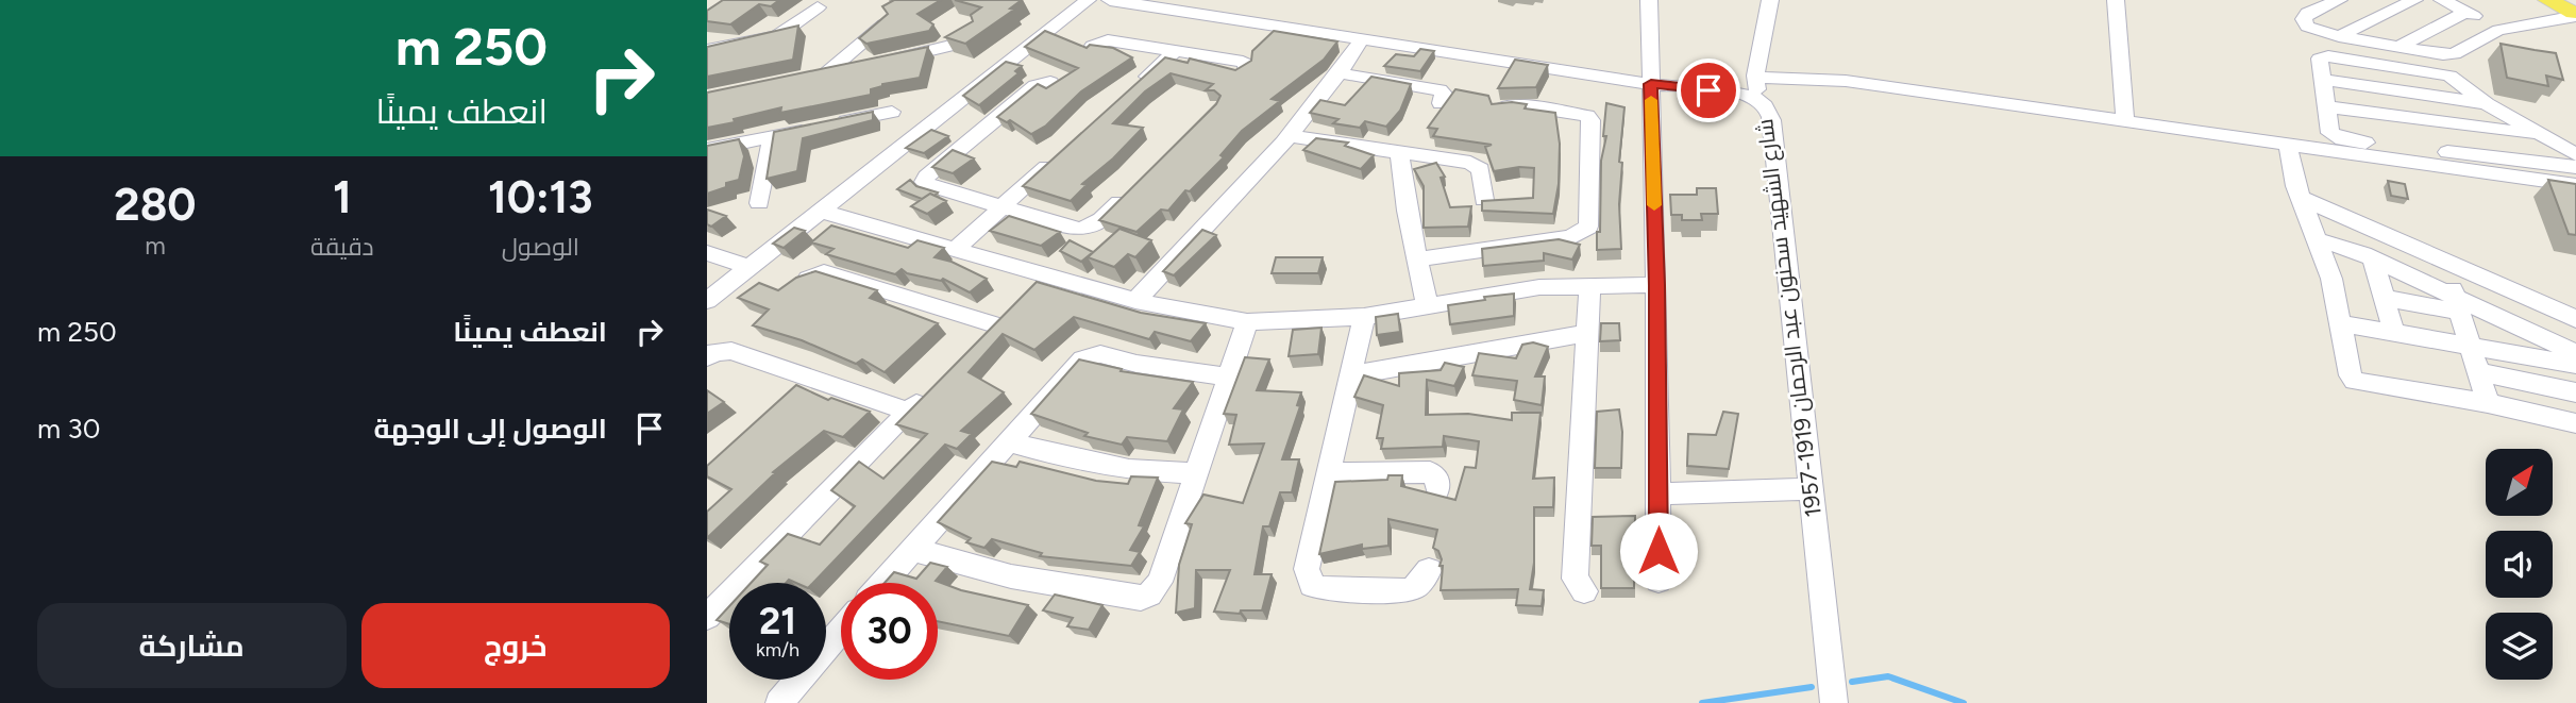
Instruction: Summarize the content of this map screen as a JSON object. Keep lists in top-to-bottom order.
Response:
{
  "streets": {
    "street": ["شارع الشهيد سحنون عبد الرحمان 1919-1957"]
  },
  "north": "top right",
  "page": {
    "turn": ["250 m", "انعطف يمينًا"],
    "eta": [
      "10:13",
      "الوصول",
      "1",
      "دقيقة",
      "280",
      "m"
    ],
    "list": [
      {
        "name": "انعطف يمينًا",
        "value": "250 m"
      },
      {
        "name": "الوصول إلى الوجهة",
        "value": "30 m"
      }
    ],
    "speed": "21 km/h",
    "limit": "30",
    "buttons": ["خروج", "مشاركة"]
  }
}
